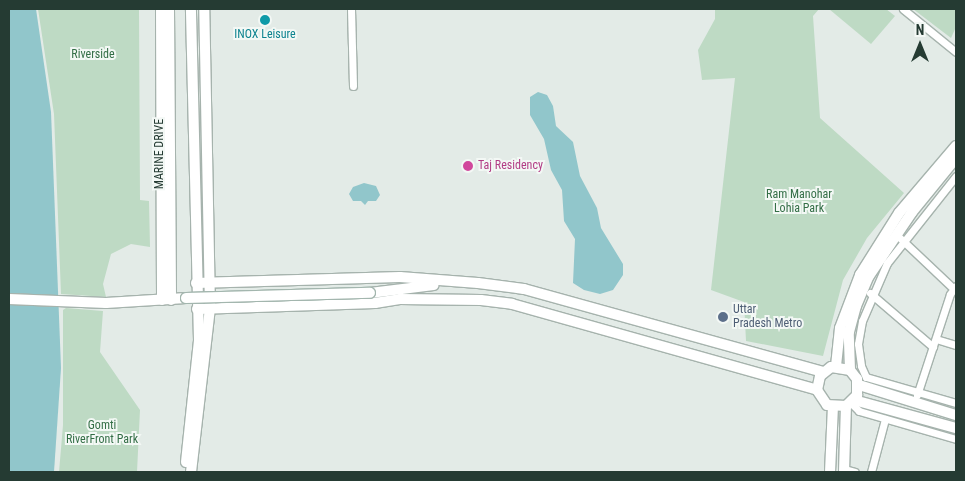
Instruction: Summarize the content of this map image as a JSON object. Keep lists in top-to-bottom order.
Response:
{
  "streets": {
    "street": ["MARINE DRIVE"]
  },
  "parks": ["Riverside", "Ram Manohar Lohia Park", "Gomti RiverFront Park"],
  "places": ["INOX Leisure", "Taj Residency", "Uttar Pradesh Metro"],
  "north": "top"
}
